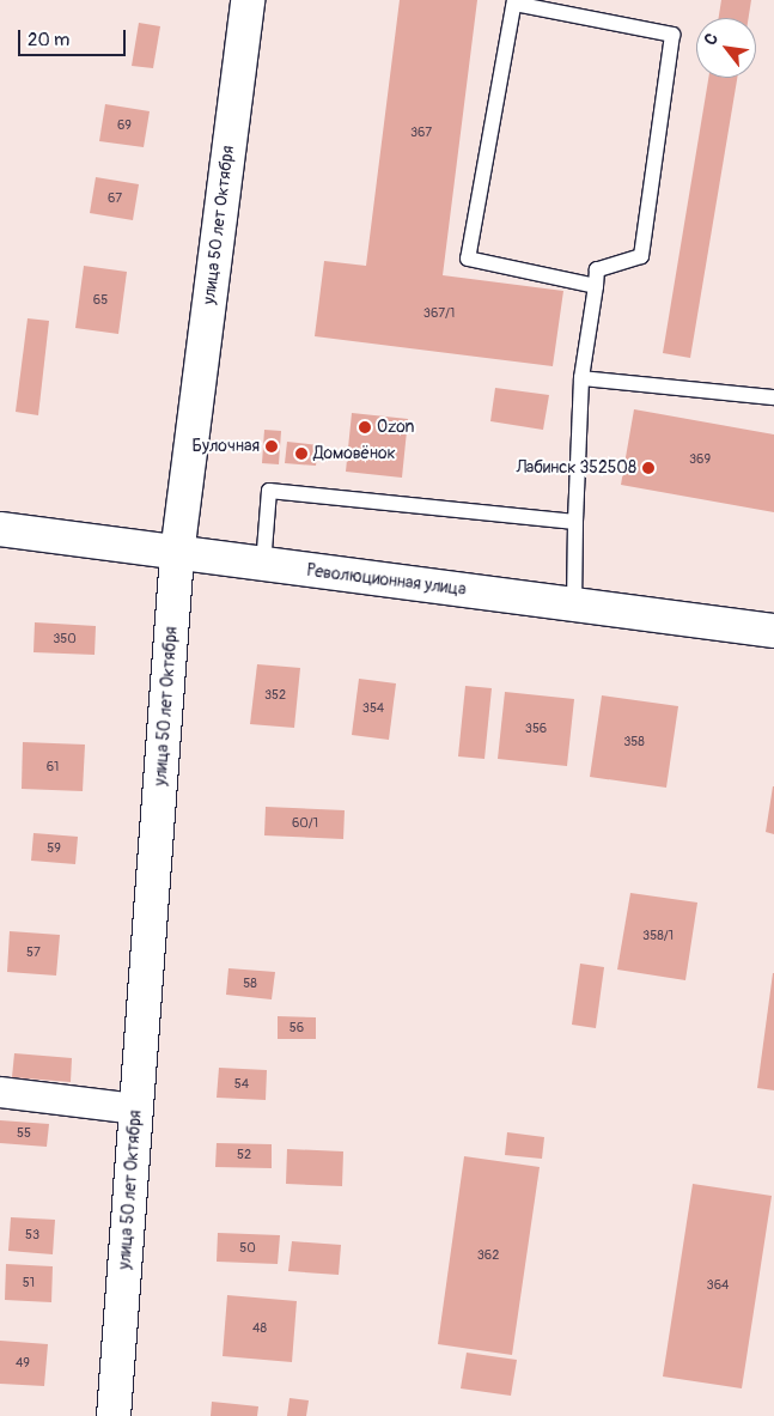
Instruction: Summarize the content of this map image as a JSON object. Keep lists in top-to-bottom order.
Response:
{
  "streets": {
    "street": ["улица 50 лет Октября", "Революционная улица"]
  },
  "crossings": [
    ["улица 50 лет Октября", "Революционная улица"]
  ],
  "places": [
    "Ozon",
    "Булочная",
    "Домовёнок",
    "Лабинск 352508"
  ],
  "house_numbers": [
    "69",
    "367",
    "67",
    "65",
    "367/1",
    "369",
    "350",
    "352",
    "354",
    "356",
    "358",
    "61",
    "60/1",
    "59",
    "358/1",
    "57",
    "58",
    "56",
    "54",
    "55",
    "52",
    "53",
    "50",
    "362",
    "51",
    "364",
    "48",
    "49"
  ],
  "scale_bar": "20 m",
  "north": "top left"
}
